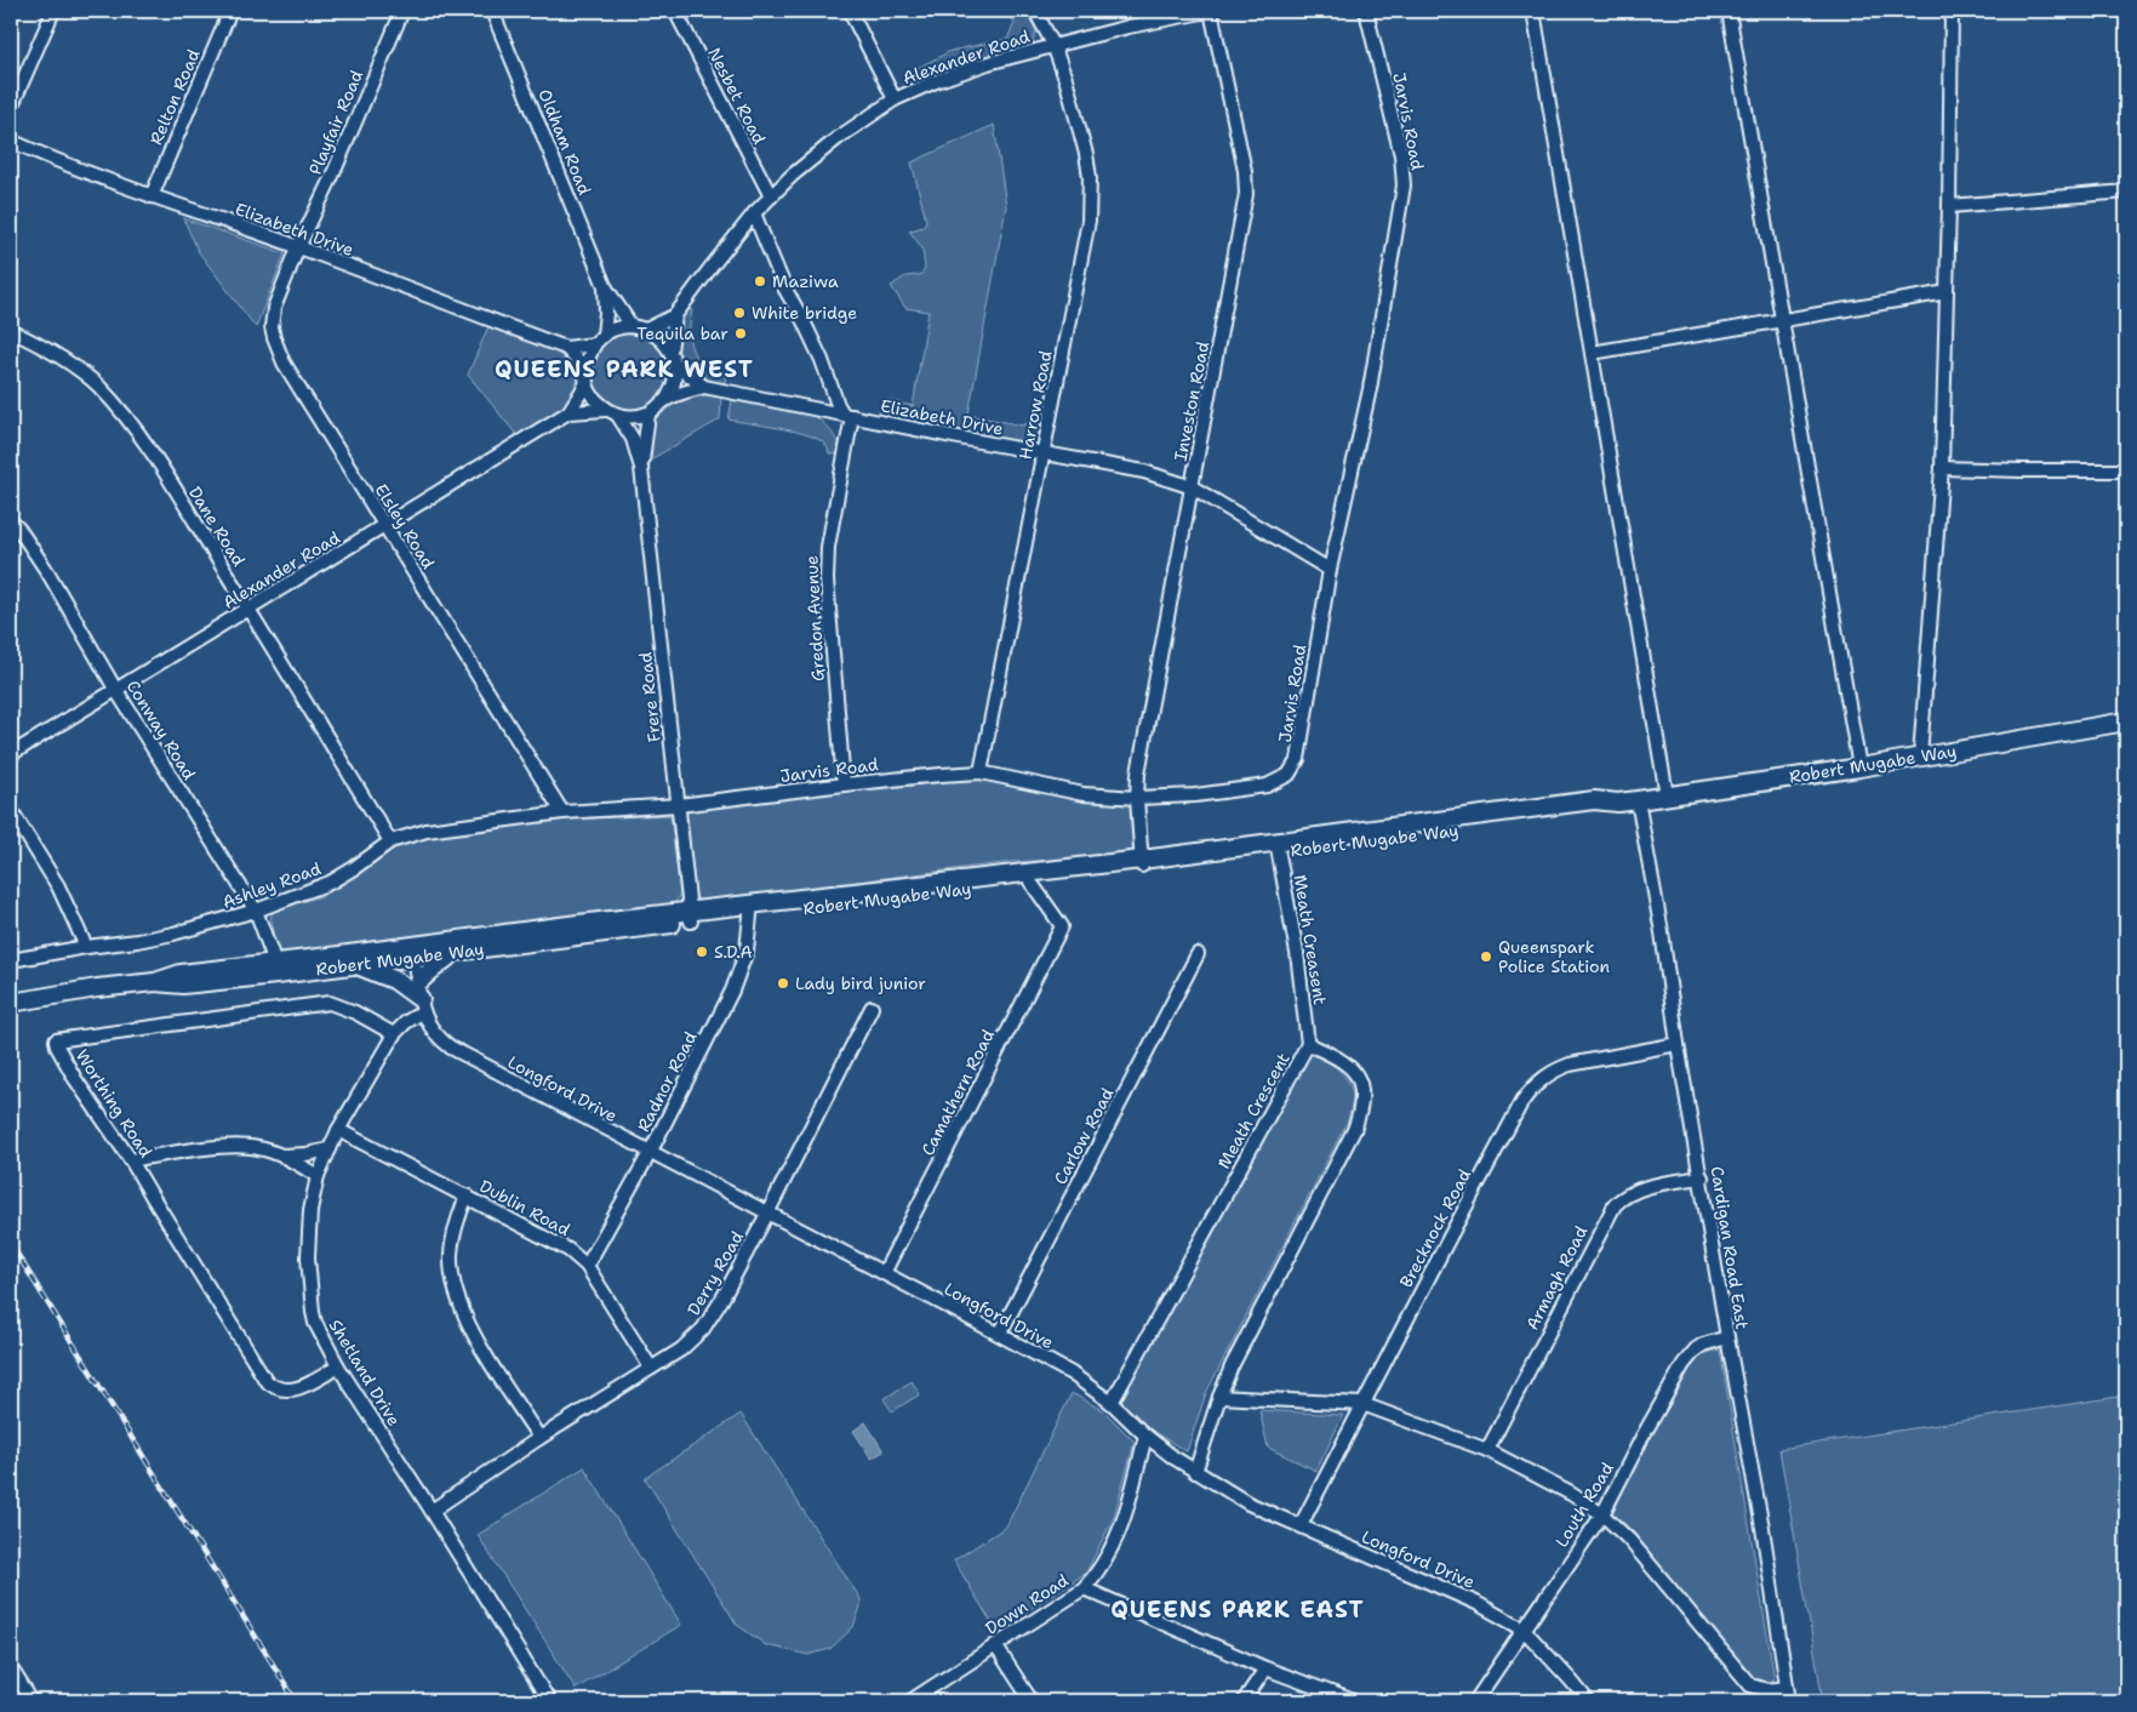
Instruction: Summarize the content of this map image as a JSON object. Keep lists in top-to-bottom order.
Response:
{
  "streets": {
    "main road": ["Robert Mugabe Way"],
    "street": [
      "Alexander Road",
      "Nesbet Road",
      "Relton Road",
      "Jarvis Road",
      "Playfair Road",
      "Oldham Road",
      "Elizabeth Drive",
      "Investon Road",
      "Harrow Road",
      "Dane Road",
      "Elsley Road",
      "Gredon Avenue",
      "Frere Road",
      "Conway Road",
      "Ashley Road",
      "Meath Creasent",
      "Radnor Road",
      "Longford Drive",
      "Camathern Road",
      "Worthing Road",
      "Meath Crescent",
      "Carlow Road",
      "Dublin Road",
      "Brecknock Road",
      "Cardigan Road East",
      "Derry Road",
      "Armagh Road",
      "Shetland Drive",
      "Louth Road",
      "Down Road"
    ]
  },
  "crossings": [
    ["Alexander Road", "Nesbet Road"],
    ["Alexander Road", "Oldham Road"],
    ["Alexander Road", "Elizabeth Drive"],
    ["Alexander Road", "Investon Road"],
    ["Alexander Road", "Harrow Road"],
    ["Alexander Road", "Dane Road"],
    ["Alexander Road", "Elsley Road"],
    ["Alexander Road", "Frere Road"],
    ["Alexander Road", "Conway Road"],
    ["Relton Road", "Elizabeth Drive"],
    ["Jarvis Road", "Elizabeth Drive"],
    ["Jarvis Road", "Investon Road"],
    ["Jarvis Road", "Harrow Road"],
    ["Jarvis Road", "Gredon Avenue"],
    ["Jarvis Road", "Frere Road"],
    ["Jarvis Road", "Ashley Road"],
    ["Playfair Road", "Elizabeth Drive"],
    ["Playfair Road", "Elsley Road"],
    ["Oldham Road", "Elizabeth Drive"],
    ["Oldham Road", "Frere Road"],
    ["Elizabeth Drive", "Investon Road"],
    ["Elizabeth Drive", "Harrow Road"],
    ["Elizabeth Drive", "Elsley Road"],
    ["Elizabeth Drive", "Gredon Avenue"],
    ["Elizabeth Drive", "Frere Road"],
    ["Investon Road", "Robert Mugabe Way"],
    ["Dane Road", "Ashley Road"],
    ["Elsley Road", "Ashley Road"],
    ["Frere Road", "Robert Mugabe Way"],
    ["Frere Road", "Ashley Road"],
    ["Conway Road", "Robert Mugabe Way"],
    ["Conway Road", "Ashley Road"],
    ["Robert Mugabe Way", "Meath Creasent"],
    ["Robert Mugabe Way", "Radnor Road"],
    ["Robert Mugabe Way", "Longford Drive"],
    ["Robert Mugabe Way", "Camathern Road"],
    ["Robert Mugabe Way", "Cardigan Road East"],
    ["Meath Creasent", "Meath Crescent"],
    ["Radnor Road", "Longford Drive"],
    ["Radnor Road", "Dublin Road"],
    ["Longford Drive", "Camathern Road"],
    ["Longford Drive", "Meath Crescent"],
    ["Longford Drive", "Carlow Road"],
    ["Longford Drive", "Brecknock Road"],
    ["Longford Drive", "Derry Road"],
    ["Longford Drive", "Shetland Drive"],
    ["Longford Drive", "Louth Road"],
    ["Longford Drive", "Down Road"],
    ["Worthing Road", "Shetland Drive"],
    ["Dublin Road", "Derry Road"],
    ["Dublin Road", "Shetland Drive"],
    ["Brecknock Road", "Cardigan Road East"],
    ["Cardigan Road East", "Armagh Road"],
    ["Cardigan Road East", "Louth Road"],
    ["Derry Road", "Shetland Drive"]
  ],
  "districts": ["QUEENS PARK WEST", "QUEENS PARK EAST"],
  "places": [
    "Maziwa",
    "White bridge",
    "Tequila bar",
    "S.D.A",
    "Queenspark Police Station",
    "Lady bird junior"
  ]
}
